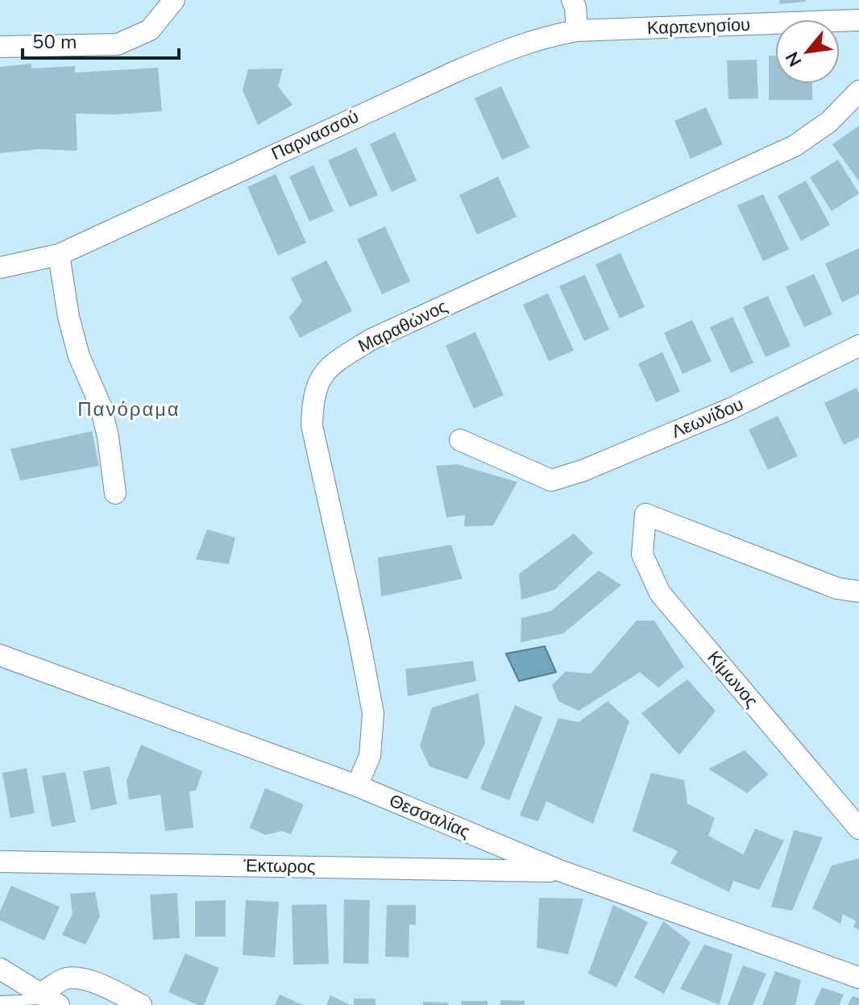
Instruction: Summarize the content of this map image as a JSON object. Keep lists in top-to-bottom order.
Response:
{
  "streets": {
    "street": [
      "Καρπενησίου",
      "Παρνασσού",
      "Μαραθώνος",
      "Λεωνίδου",
      "Κίμωνος",
      "Θεσσαλίας",
      "Έκτωρος"
    ]
  },
  "crossings": [
    ["Καρπενησίου", "Παρνασσού"],
    ["Μαραθώνος", "Θεσσαλίας"],
    ["Θεσσαλίας", "Έκτωρος"]
  ],
  "districts": ["Πανόραμα"],
  "scale_bar": "50 m",
  "north": "bottom left"
}
